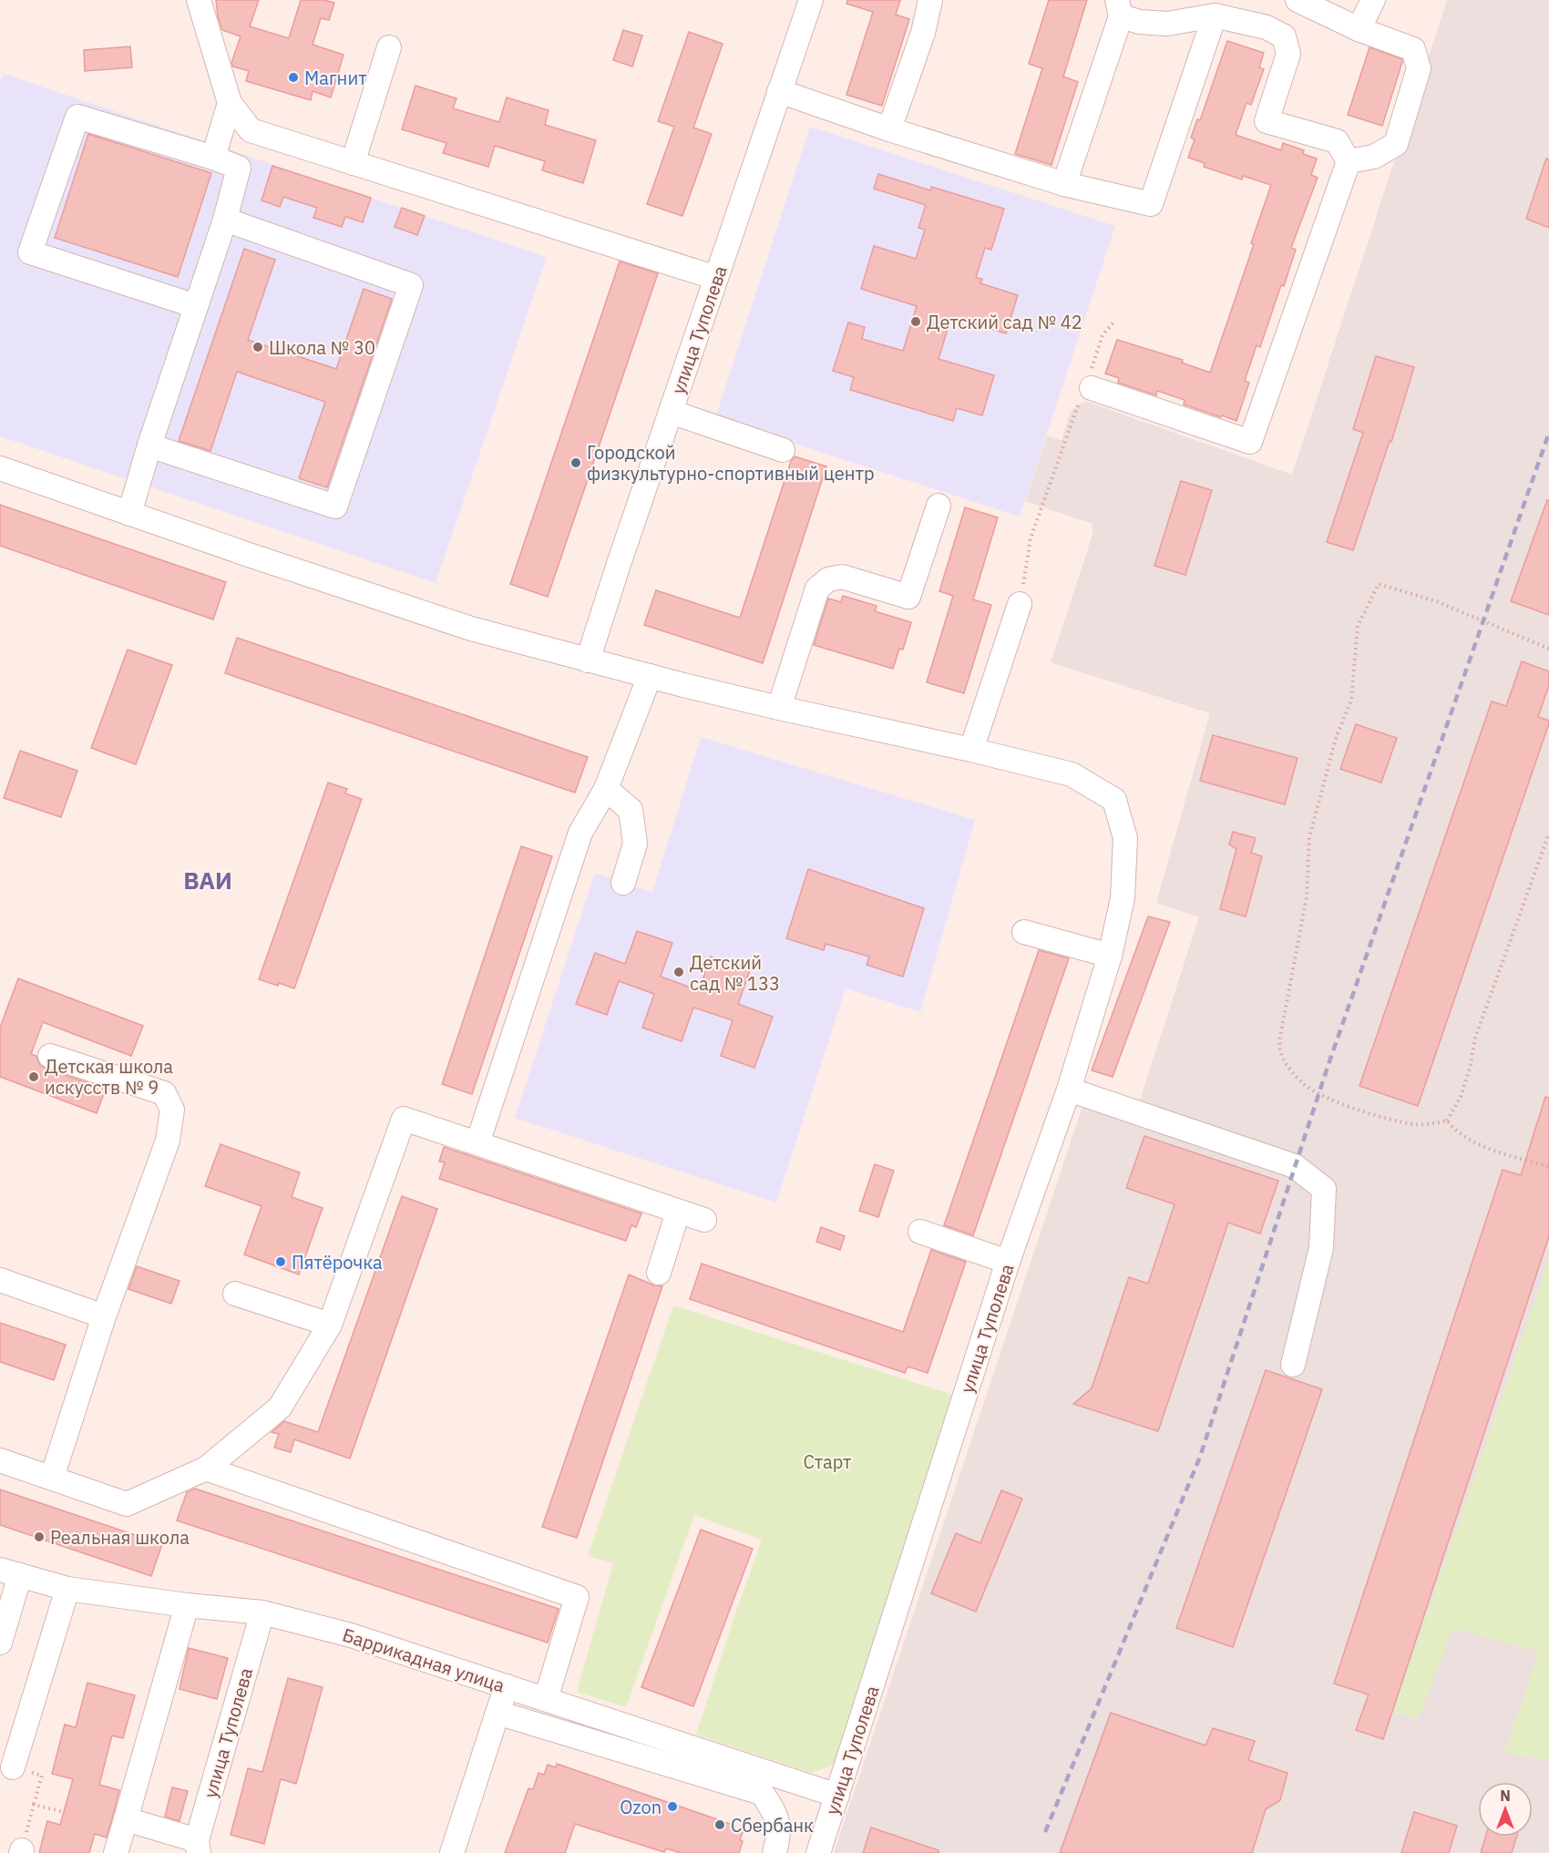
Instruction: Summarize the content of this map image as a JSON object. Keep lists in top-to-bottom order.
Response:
{
  "streets": {
    "street": ["улица Туполева", "Баррикадная улица"]
  },
  "crossings": [
    ["улица Туполева", "Баррикадная улица"]
  ],
  "districts": ["ВАИ"],
  "parks": ["Старт"],
  "places": [
    "Магнит",
    "Детский сад № 42",
    "Школа № 30",
    "Городской физкультурно-спортивный центр",
    "Детский сад № 133",
    "Детская школа искусств № 9",
    "Пятёрочка",
    "Реальная школа",
    "Ozon",
    "Сбербанк"
  ],
  "north": "top"
}
